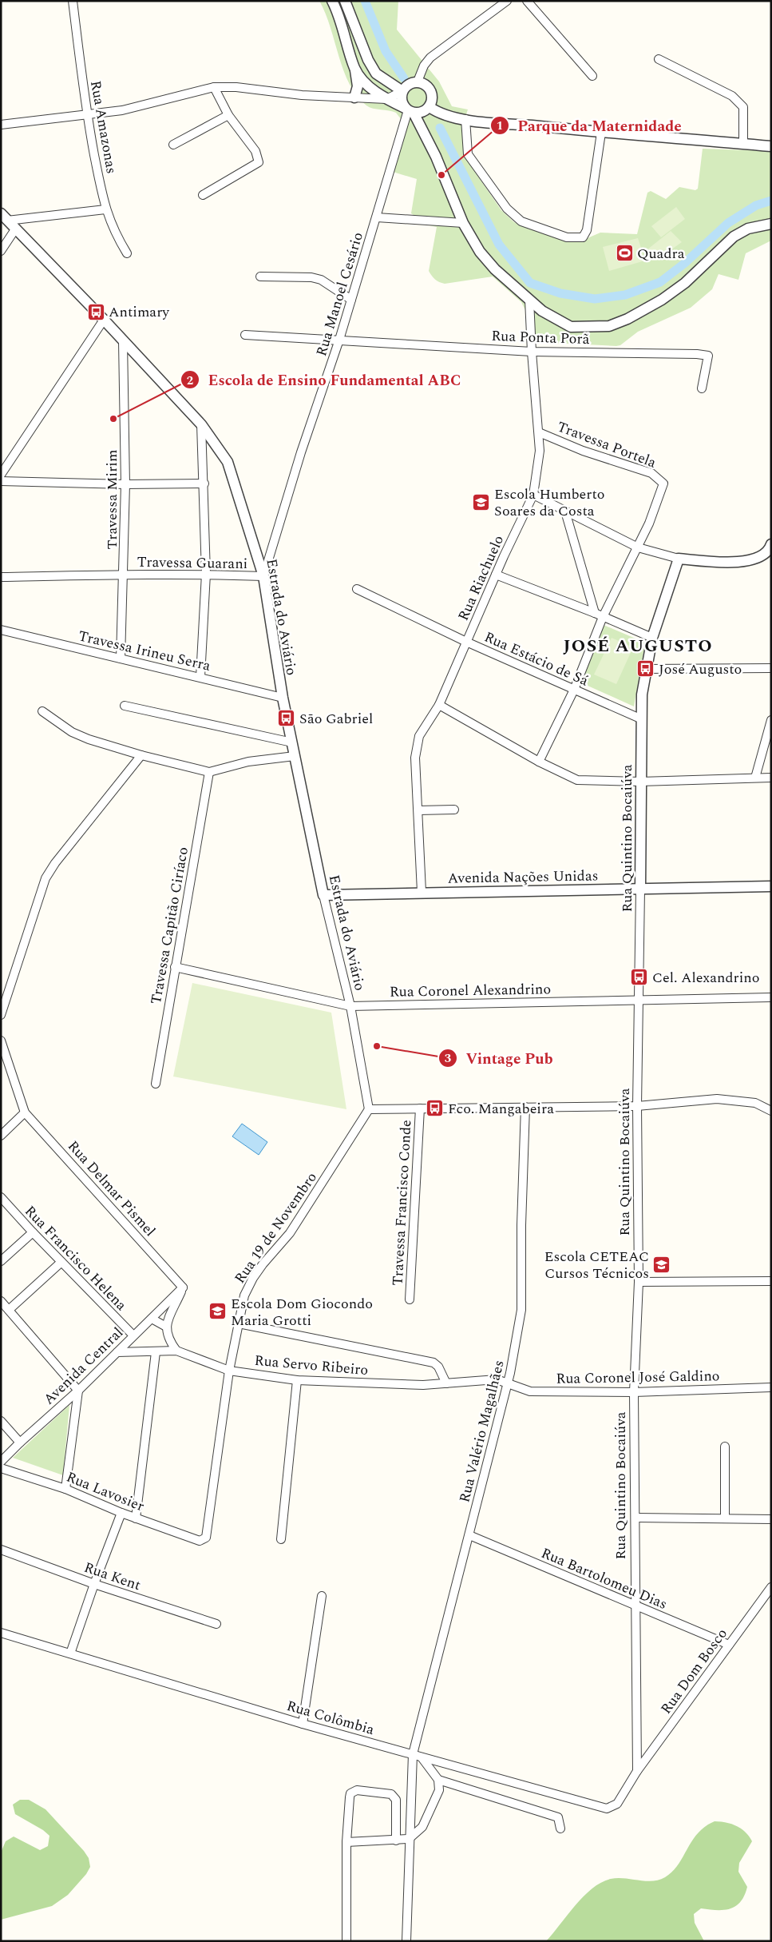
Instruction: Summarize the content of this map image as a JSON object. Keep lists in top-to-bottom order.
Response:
{
  "streets": {
    "street": [
      "Rua Amazonas",
      "Rua Manoel Cesário",
      "Rua Ponta Porã",
      "Travessa Portela",
      "Travessa Mirim",
      "Travessa Guarani",
      "Rua Riachuelo",
      "Estrada do Aviário",
      "Travessa Irineu Serra",
      "Rua Estácio de Sá",
      "Rua Quintino Bocaiúva",
      "Avenida Nações Unidas",
      "Travessa Capitão Ciríaco",
      "Rua Coronel Alexandrino",
      "Rua Delmar Pismel",
      "Travessa Francisco Conde",
      "Rua 19 de Novembro",
      "Rua Francisco Helena",
      "Rua Servo Ribeiro",
      "Avenida Central",
      "Rua Coronel José Galdino",
      "Rua Valério Magalhães",
      "Rua Lavosier",
      "Rua Kent",
      "Rua Bartolomeu Dias",
      "Rua Dom Bosco",
      "Rua Colômbia"
    ]
  },
  "crossings": [
    ["Rua Manoel Cesário", "Rua Ponta Porã"],
    ["Rua Manoel Cesário", "Travessa Guarani"],
    ["Rua Manoel Cesário", "Estrada do Aviário"],
    ["Rua Ponta Porã", "Rua Riachuelo"],
    ["Travessa Portela", "Rua Riachuelo"],
    ["Travessa Mirim", "Travessa Guarani"],
    ["Travessa Mirim", "Estrada do Aviário"],
    ["Travessa Mirim", "Travessa Irineu Serra"],
    ["Travessa Guarani", "Estrada do Aviário"],
    ["Rua Riachuelo", "Rua Estácio de Sá"],
    ["Rua Riachuelo", "Avenida Nações Unidas"],
    ["Estrada do Aviário", "Travessa Irineu Serra"],
    ["Estrada do Aviário", "Avenida Nações Unidas"],
    ["Estrada do Aviário", "Rua Coronel Alexandrino"],
    ["Estrada do Aviário", "Rua 19 de Novembro"],
    ["Rua Estácio de Sá", "Rua Quintino Bocaiúva"],
    ["Rua Quintino Bocaiúva", "Avenida Nações Unidas"],
    ["Rua Quintino Bocaiúva", "Rua Coronel Alexandrino"],
    ["Rua Quintino Bocaiúva", "Rua Coronel José Galdino"],
    ["Rua Quintino Bocaiúva", "Rua Bartolomeu Dias"],
    ["Rua Quintino Bocaiúva", "Rua Dom Bosco"],
    ["Rua Quintino Bocaiúva", "Rua Colômbia"],
    ["Travessa Capitão Ciríaco", "Rua Coronel Alexandrino"],
    ["Rua Delmar Pismel", "Avenida Central"],
    ["Rua 19 de Novembro", "Rua Servo Ribeiro"],
    ["Rua 19 de Novembro", "Rua Lavosier"],
    ["Rua Francisco Helena", "Avenida Central"],
    ["Rua Servo Ribeiro", "Avenida Central"],
    ["Rua Servo Ribeiro", "Rua Coronel José Galdino"],
    ["Rua Servo Ribeiro", "Rua Valério Magalhães"],
    ["Rua Coronel José Galdino", "Rua Valério Magalhães"],
    ["Rua Valério Magalhães", "Rua Bartolomeu Dias"],
    ["Rua Valério Magalhães", "Rua Colômbia"],
    ["Rua Bartolomeu Dias", "Rua Dom Bosco"],
    ["Rua Dom Bosco", "Rua Colômbia"]
  ],
  "districts": ["JOSÉ AUGUSTO"],
  "places": {
    "other": ["Parque da Maternidade", "Escola de Ensino Fundamental ABC", "Vintage Pub"],
    "sports": ["Quadra"],
    "bus stop": [
      "Antimary",
      "José Augusto",
      "São Gabriel",
      "Cel. Alexandrino",
      "Fco. Mangabeira"
    ],
    "school or university": ["Escola Humberto Soares da Costa", "Escola CETEAC Cursos Técnicos", "Escola Dom Giocondo Maria Grotti"]
  }
}
